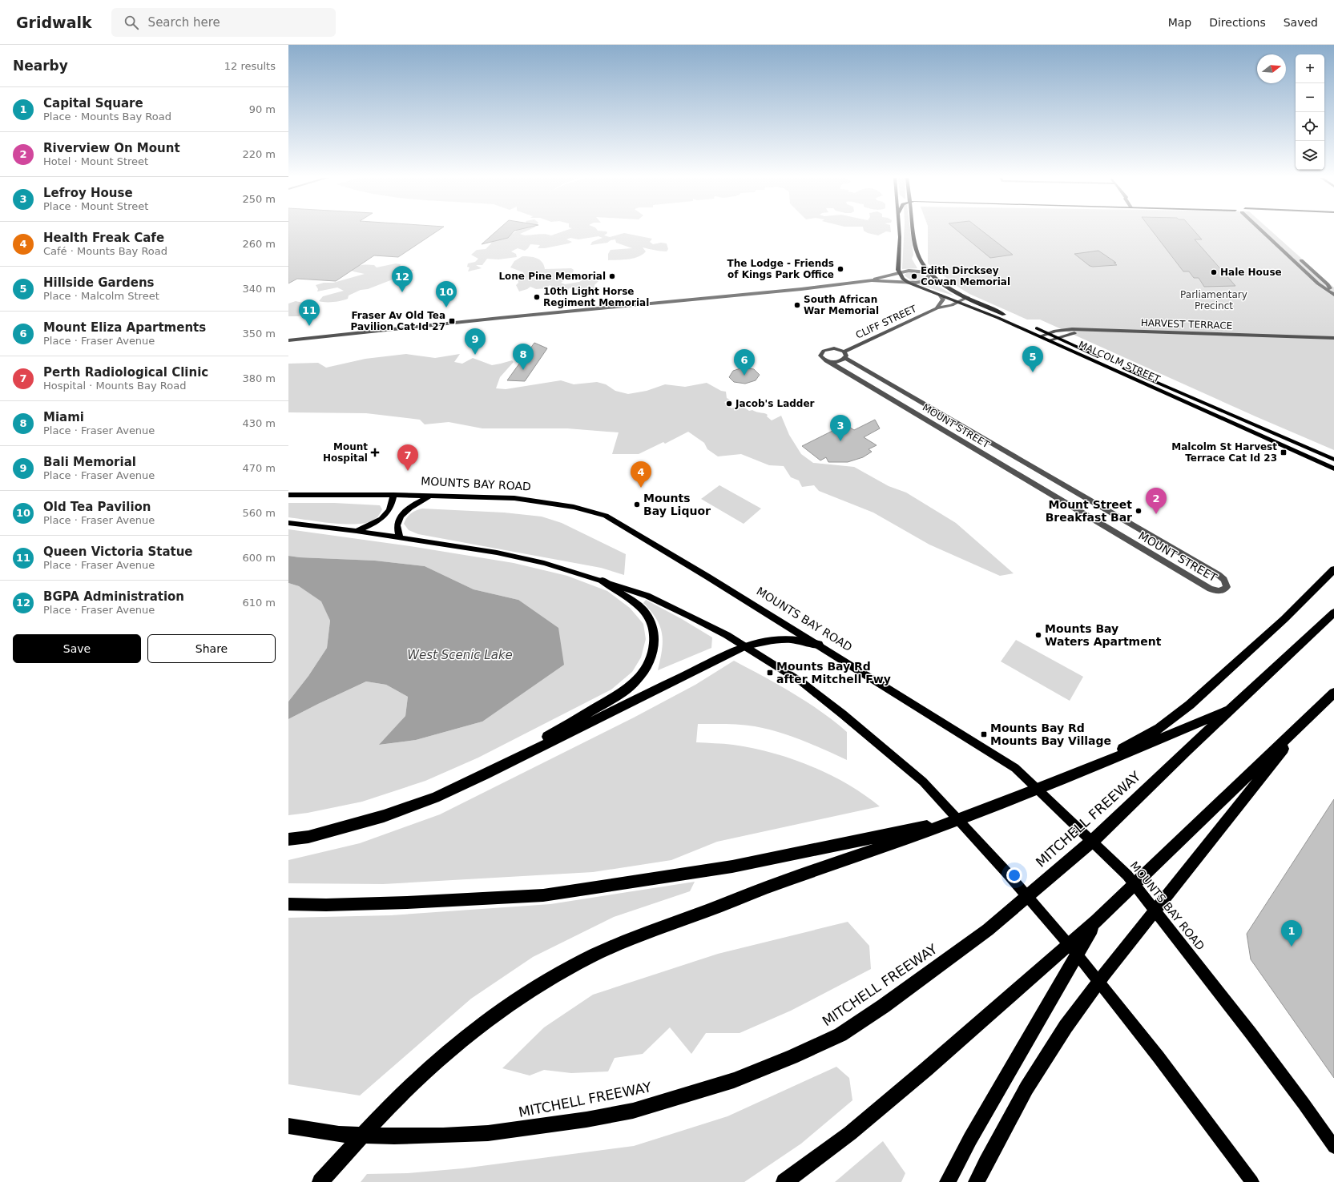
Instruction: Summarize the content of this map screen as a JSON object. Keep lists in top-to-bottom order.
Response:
{
  "streets": {
    "highway": ["MITCHELL FREEWAY"],
    "main road": ["MALCOLM STREET", "MOUNTS BAY ROAD"],
    "street": ["CLIFF STREET", "HARVEST TERRACE", "MOUNT STREET"]
  },
  "crossings": [
    ["CLIFF STREET", "MALCOLM STREET"],
    ["CLIFF STREET", "MOUNT STREET"],
    ["HARVEST TERRACE", "MALCOLM STREET"]
  ],
  "water": ["West Scenic Lake"],
  "parks": ["Parliamentary Precinct"],
  "places": {
    "other": [
      "The Lodge - Friends of Kings Park Office",
      "Hale House",
      "Lone Pine Memorial",
      "Edith Dircksey Cowan Memorial",
      "10th Light Horse Regiment Memorial",
      "South African War Memorial",
      "Jacob's Ladder",
      "Mounts Bay Liquor",
      "Mount Street Breakfast Bar",
      "Mounts Bay Waters Apartment"
    ],
    "transit": [
      "Fraser Av Old Tea Pavilion Cat Id 27",
      "Malcolm St Harvest Terrace Cat Id 23",
      "Mounts Bay Rd after Mitchell Fwy",
      "Mounts Bay Rd Mounts Bay Village"
    ],
    "health": ["Mount Hospital"]
  },
  "north": "right",
  "page": {
    "header": "Gridwalk",
    "search": "Search here",
    "nav": ["Map", "Directions", "Saved"],
    "heading": ["Nearby", "12 results"],
    "map_buttons": ["+", "−"],
    "list": [
      {
        "mark": "1",
        "name": "Capital Square",
        "note": "Place · Mounts Bay Road",
        "value": "90 m"
      },
      {
        "mark": "2",
        "name": "Riverview On Mount",
        "note": "Hotel · Mount Street",
        "value": "220 m"
      },
      {
        "mark": "3",
        "name": "Lefroy House",
        "note": "Place · Mount Street",
        "value": "250 m"
      },
      {
        "mark": "4",
        "name": "Health Freak Cafe",
        "note": "Café · Mounts Bay Road",
        "value": "260 m"
      },
      {
        "mark": "5",
        "name": "Hillside Gardens",
        "note": "Place · Malcolm Street",
        "value": "340 m"
      },
      {
        "mark": "6",
        "name": "Mount Eliza Apartments",
        "note": "Place · Fraser Avenue",
        "value": "350 m"
      },
      {
        "mark": "7",
        "name": "Perth Radiological Clinic",
        "note": "Hospital · Mounts Bay Road",
        "value": "380 m"
      },
      {
        "mark": "8",
        "name": "Miami",
        "note": "Place · Fraser Avenue",
        "value": "430 m"
      },
      {
        "mark": "9",
        "name": "Bali Memorial",
        "note": "Place · Fraser Avenue",
        "value": "470 m"
      },
      {
        "mark": "10",
        "name": "Old Tea Pavilion",
        "note": "Place · Fraser Avenue",
        "value": "560 m"
      },
      {
        "mark": "11",
        "name": "Queen Victoria Statue",
        "note": "Place · Fraser Avenue",
        "value": "600 m"
      },
      {
        "mark": "12",
        "name": "BGPA Administration",
        "note": "Place · Fraser Avenue",
        "value": "610 m"
      }
    ],
    "pins": [
      "12",
      "10",
      "11",
      "9",
      "8",
      "5",
      "6",
      "3",
      "7",
      "4",
      "2",
      "1"
    ],
    "buttons": ["Save", "Share"]
  }
}
